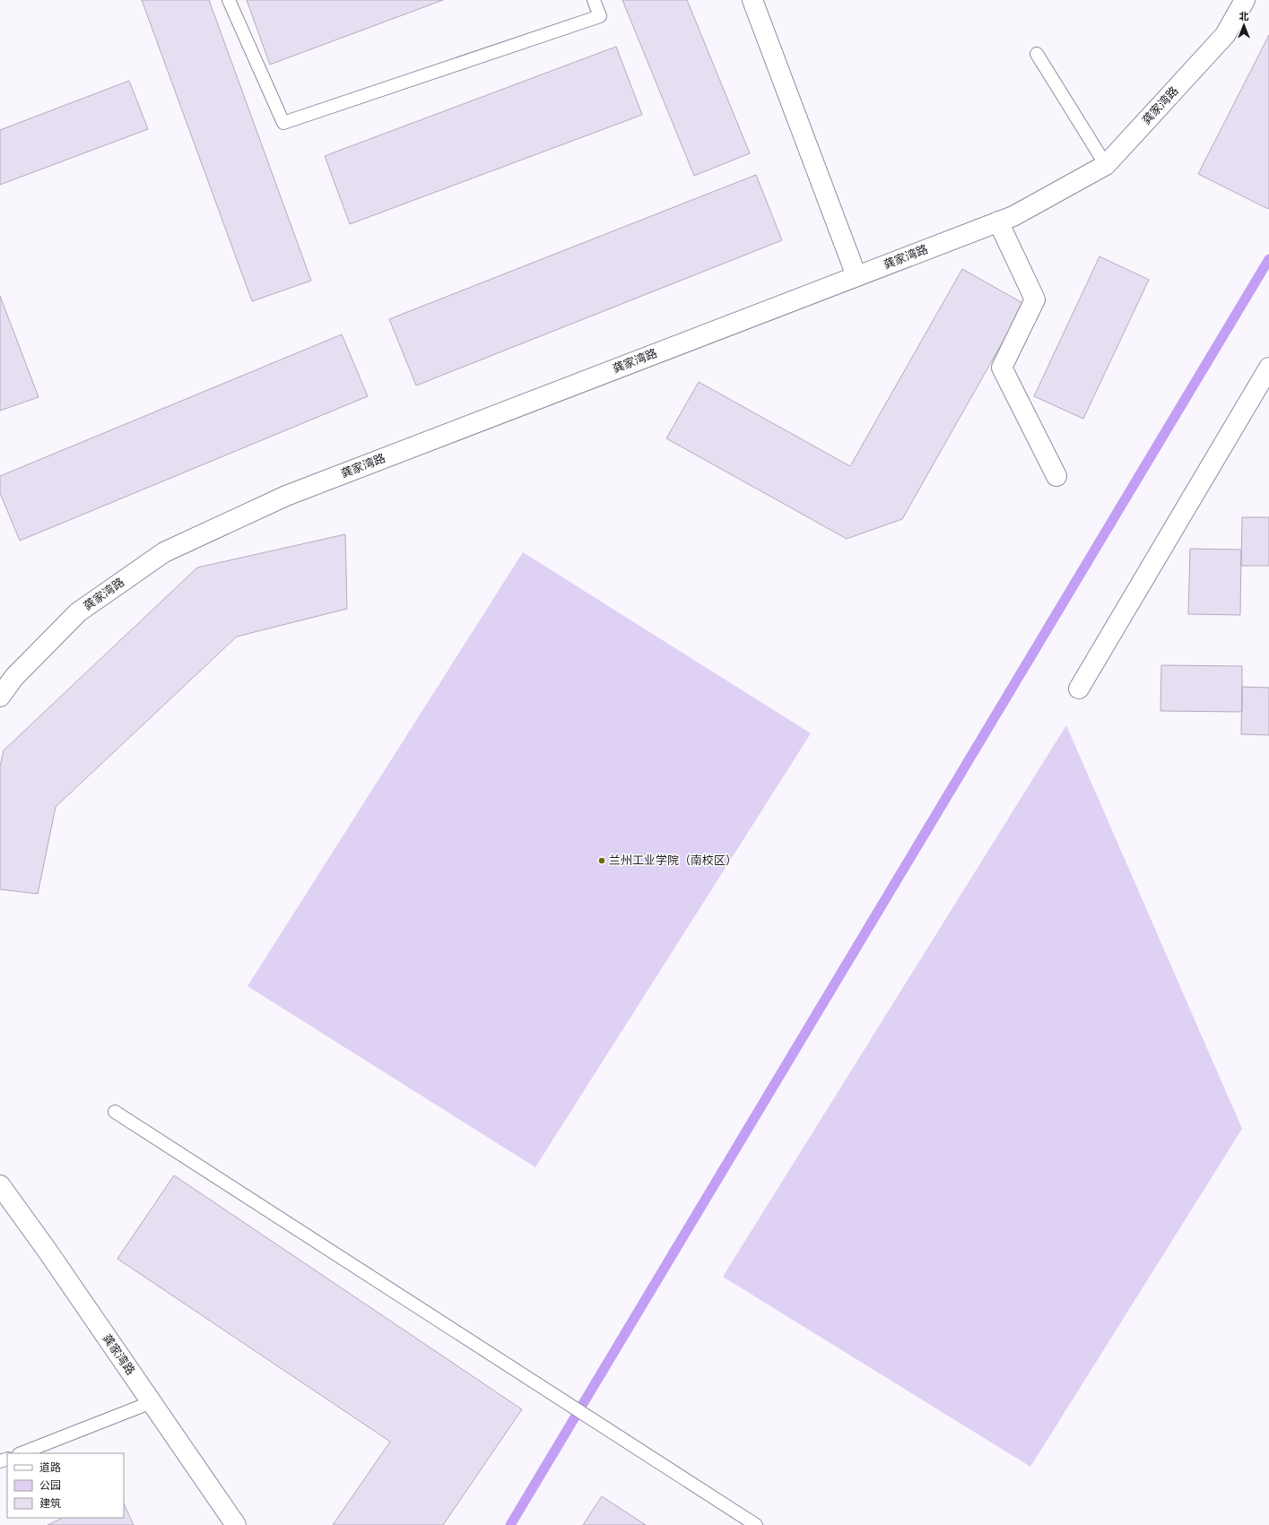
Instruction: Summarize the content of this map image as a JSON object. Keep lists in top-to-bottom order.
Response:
{
  "streets": {
    "street": ["龚家湾路"]
  },
  "places": ["兰州工业学院（南校区）"],
  "legend": ["道路", "公园", "建筑"],
  "north": "top"
}
